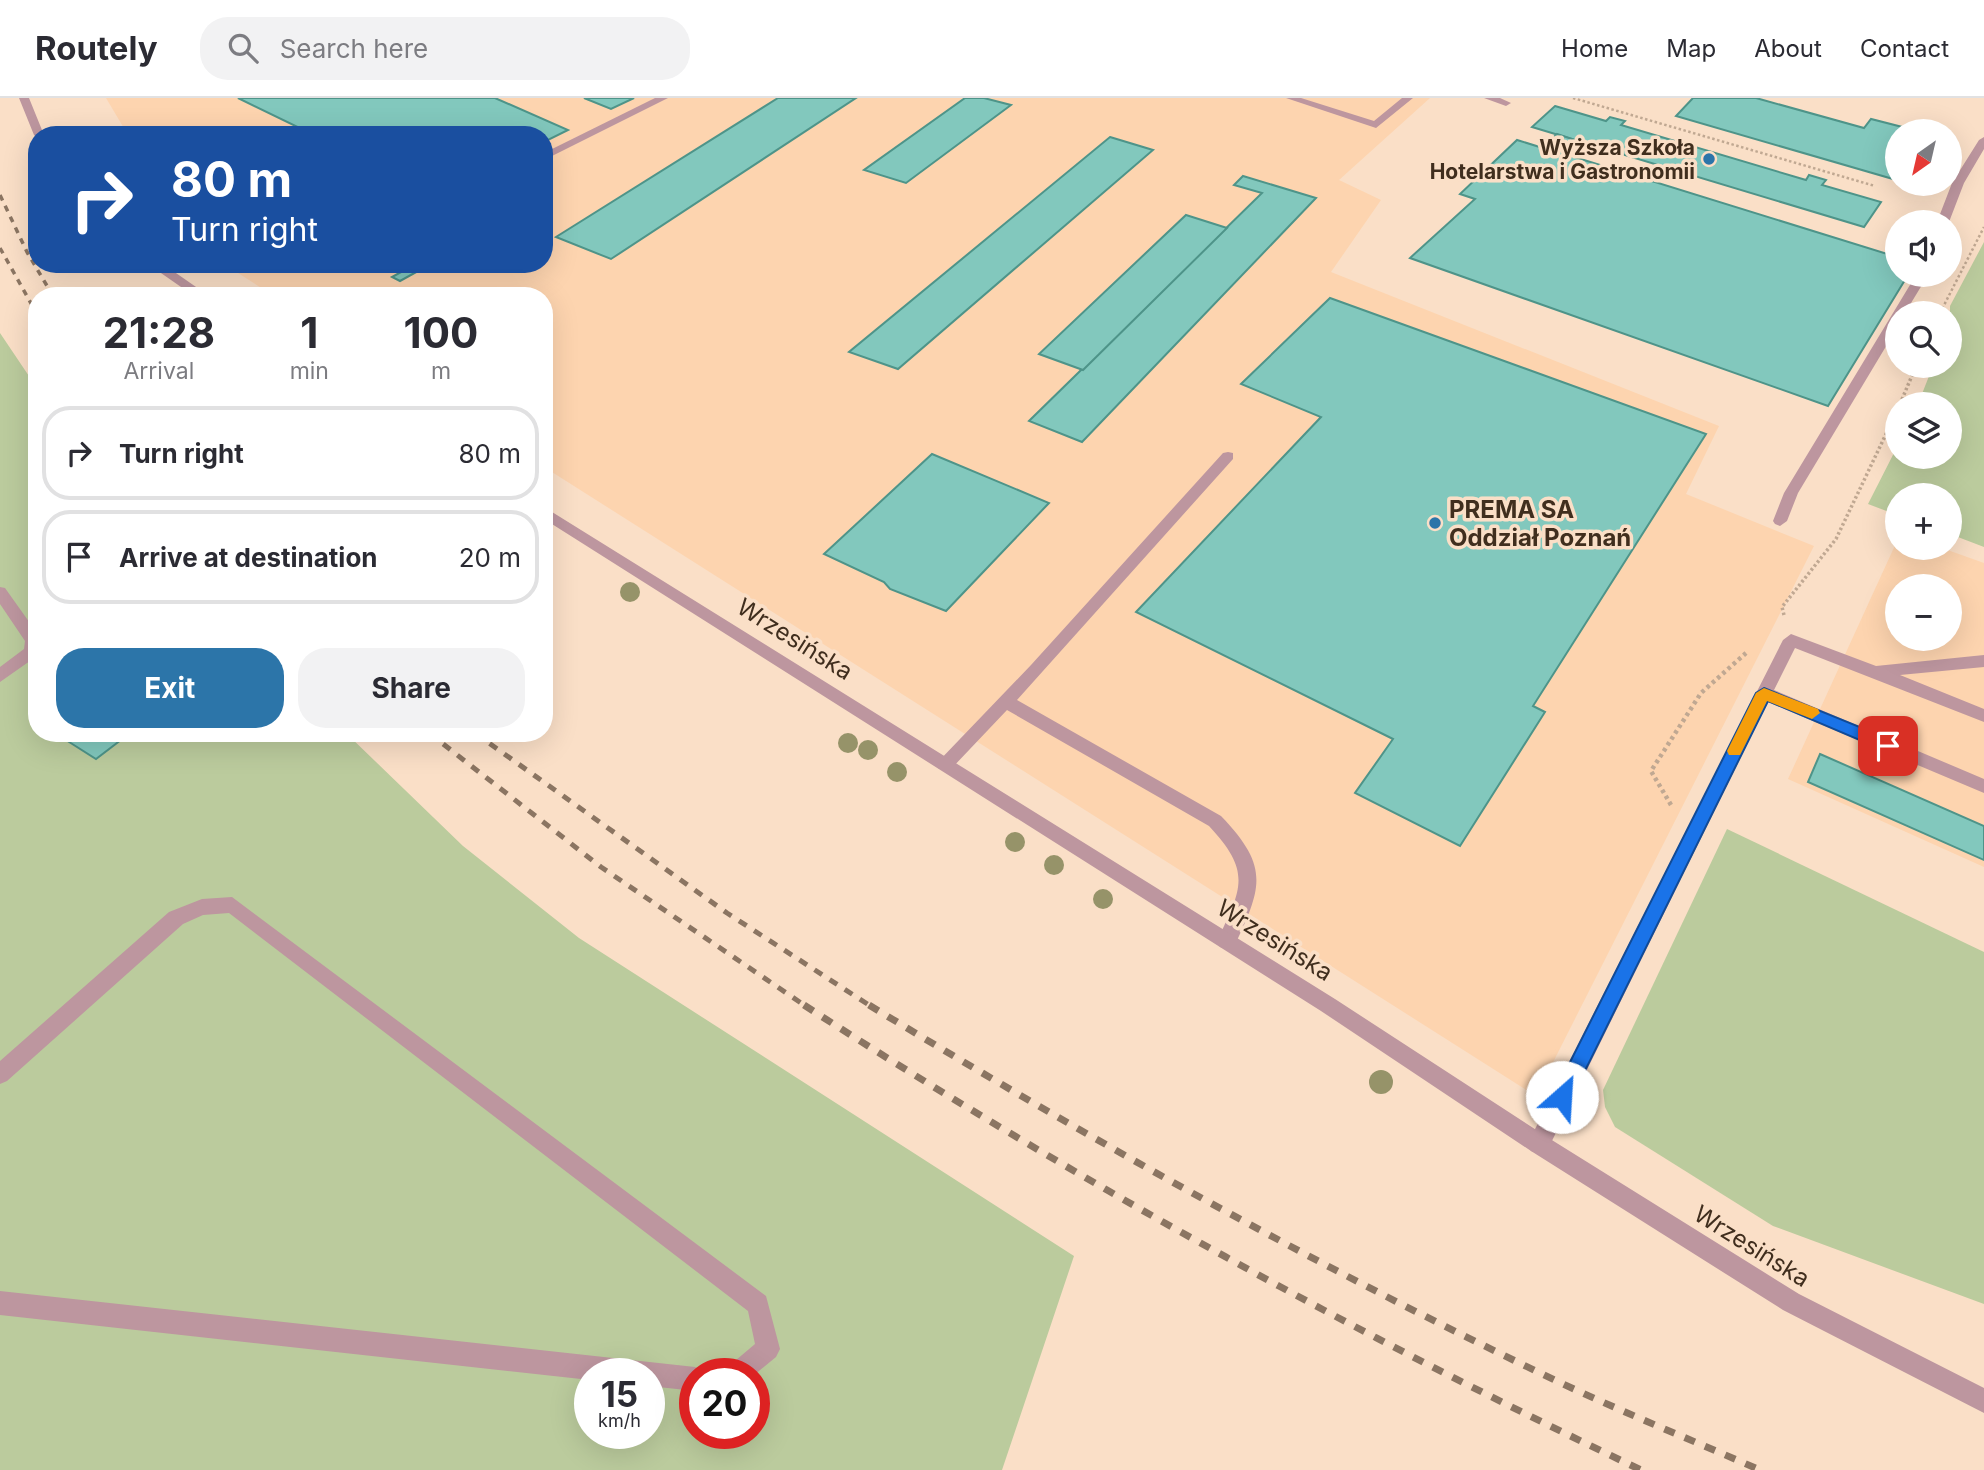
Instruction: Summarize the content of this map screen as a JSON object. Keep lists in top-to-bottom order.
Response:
{
  "streets": {
    "street": ["Wrzesińska"]
  },
  "places": ["Wyższa Szkoła Hotelarstwa i Gastronomii", "PREMA SA Oddział Poznań"],
  "north": "bottom left",
  "page": {
    "header": "Routely",
    "search": "Search here",
    "nav": [
      "Home",
      "Map",
      "About",
      "Contact"
    ],
    "map_buttons": ["+", "−"],
    "turn": ["80 m", "Turn right"],
    "eta": [
      "21:28",
      "Arrival",
      "1",
      "min",
      "100",
      "m"
    ],
    "list": [
      {
        "name": "Turn right",
        "value": "80 m"
      },
      {
        "name": "Arrive at destination",
        "value": "20 m"
      }
    ],
    "buttons": ["Exit", "Share"],
    "speed": "15 km/h",
    "limit": "20"
  }
}
